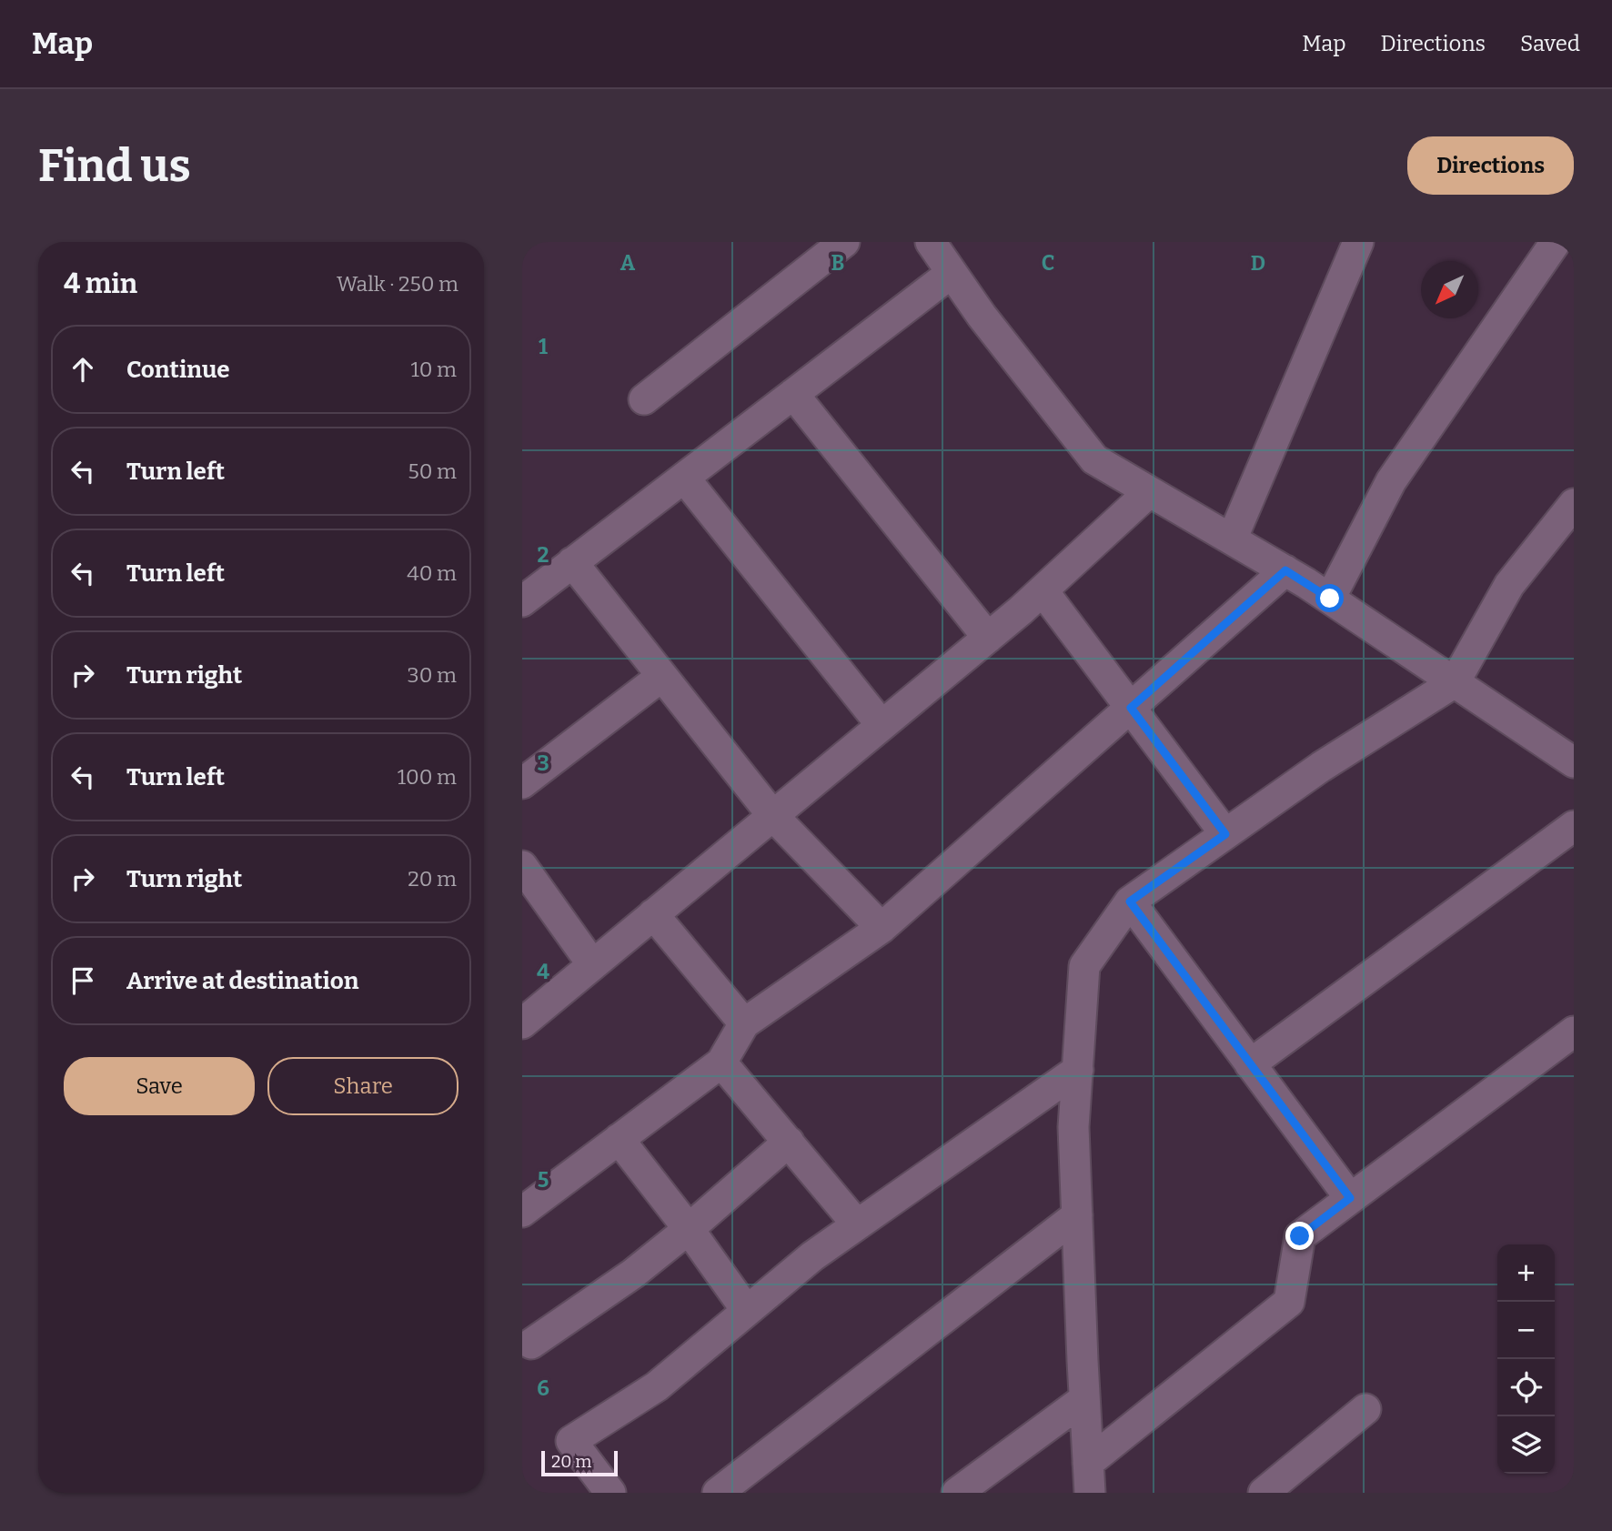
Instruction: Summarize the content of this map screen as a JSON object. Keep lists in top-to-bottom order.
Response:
{
  "scale_bar": "20 m",
  "north": "bottom left",
  "page": {
    "header": "Map",
    "nav": ["Map", "Directions", "Saved"],
    "buttons": [
      "Directions",
      ["Save", "Share"]
    ],
    "title": "Find us",
    "heading": ["4 min", "Walk · 250 m"],
    "list": [
      ["Continue", "10 m"],
      ["Turn left", "50 m"],
      ["Turn left", "40 m"],
      ["Turn right", "30 m"],
      ["Turn left", "100 m"],
      ["Turn right", "20 m"],
      "Arrive at destination"
    ],
    "map_buttons": ["+", "−"],
    "scale": "20 m"
  },
  "grid": {
    "columns": [
      "A",
      "B",
      "C",
      "D"
    ],
    "rows": [
      "1",
      "2",
      "3",
      "4",
      "5",
      "6"
    ]
  }
}
